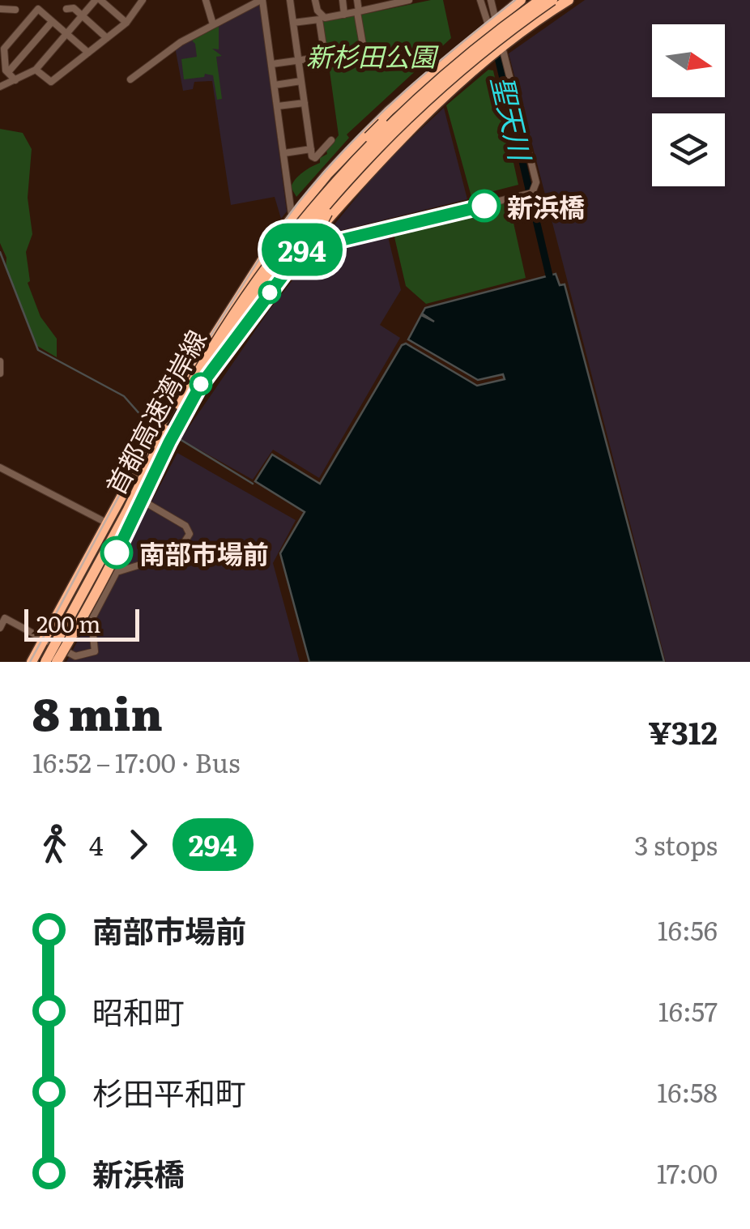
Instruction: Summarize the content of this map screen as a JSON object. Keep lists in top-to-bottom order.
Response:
{
  "streets": {
    "highway": ["首都高速湾岸線"]
  },
  "water": ["聖天川"],
  "parks": ["新杉田公園"],
  "places": ["新浜橋", "南部市場前"],
  "lines": ["bus line 294"],
  "scale_bar": "200 m",
  "north": "right",
  "page": {
    "on_map": "294",
    "scale": "200 m",
    "heading": ["8 min", "16:52 – 17:00 · Bus", "¥312"],
    "legs": ["4", "294", "3 stops"],
    "list": [
      {
        "name": "南部市場前",
        "value": "16:56"
      },
      {
        "name": "昭和町",
        "value": "16:57"
      },
      {
        "name": "杉田平和町",
        "value": "16:58"
      },
      {
        "name": "新浜橋",
        "value": "17:00"
      }
    ]
  }
}
